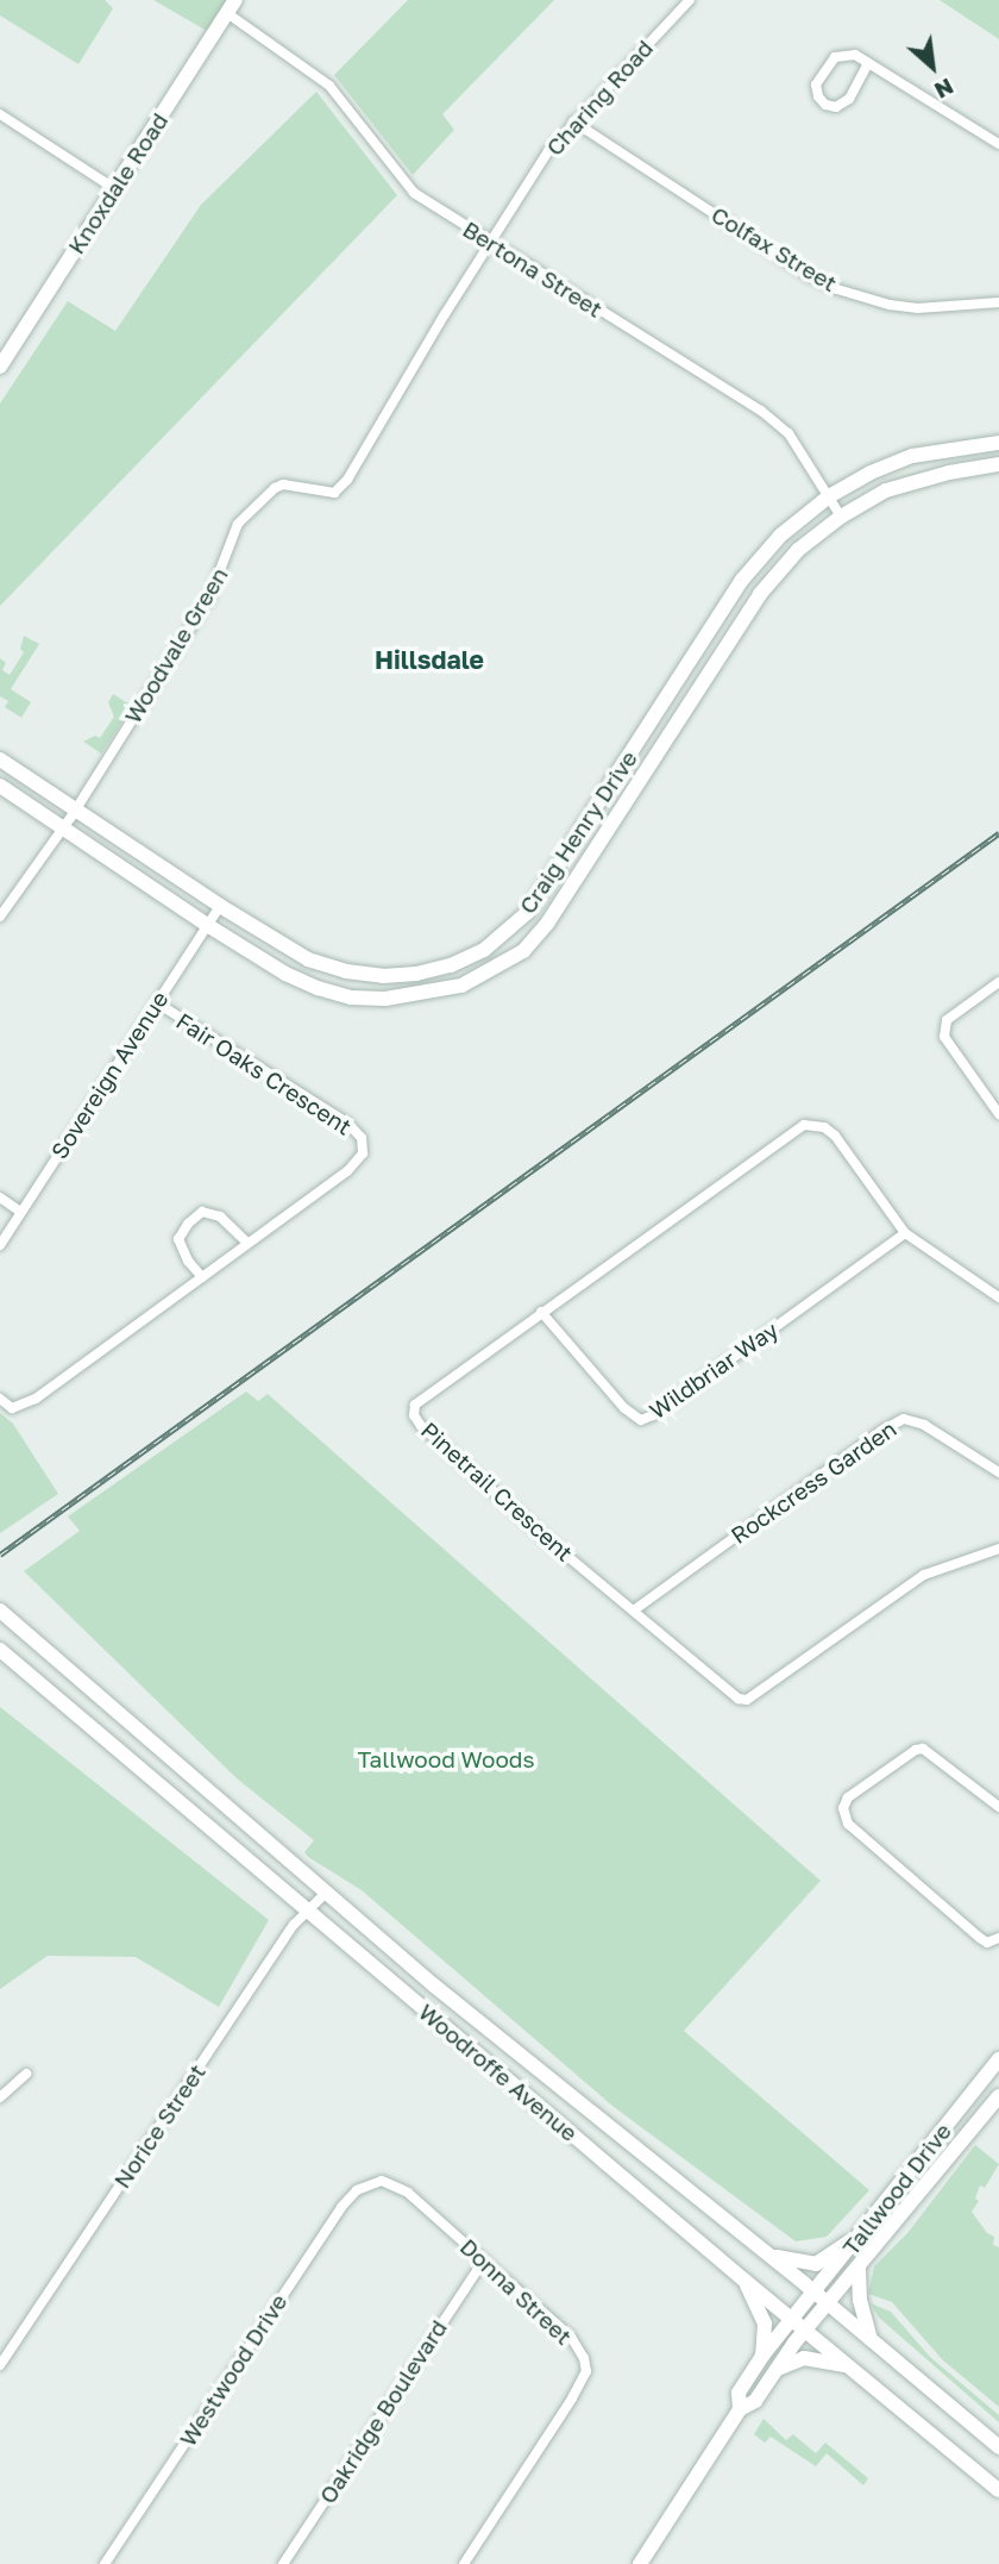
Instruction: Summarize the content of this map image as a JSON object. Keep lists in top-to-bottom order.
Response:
{
  "streets": {
    "street": [
      "Charing Road",
      "Knoxdale Road",
      "Colfax Street",
      "Bertona Street",
      "Woodvale Green",
      "Craig Henry Drive",
      "Fair Oaks Crescent",
      "Sovereign Avenue",
      "Wildbriar Way",
      "Rockcress Garden",
      "Pinetrail Crescent",
      "Woodroffe Avenue",
      "Norice Street",
      "Tallwood Drive",
      "Donna Street",
      "Westwood Drive",
      "Oakridge Boulevard"
    ]
  },
  "crossings": [
    ["Charing Road", "Colfax Street"],
    ["Charing Road", "Bertona Street"],
    ["Charing Road", "Woodvale Green"],
    ["Knoxdale Road", "Bertona Street"],
    ["Bertona Street", "Woodvale Green"],
    ["Bertona Street", "Craig Henry Drive"],
    ["Woodvale Green", "Craig Henry Drive"],
    ["Craig Henry Drive", "Sovereign Avenue"],
    ["Fair Oaks Crescent", "Sovereign Avenue"],
    ["Wildbriar Way", "Pinetrail Crescent"],
    ["Rockcress Garden", "Pinetrail Crescent"],
    ["Woodroffe Avenue", "Norice Street"],
    ["Woodroffe Avenue", "Tallwood Drive"],
    ["Donna Street", "Westwood Drive"],
    ["Donna Street", "Oakridge Boulevard"]
  ],
  "districts": ["Hillsdale"],
  "parks": ["Tallwood Woods"],
  "north": "bottom right"
}
